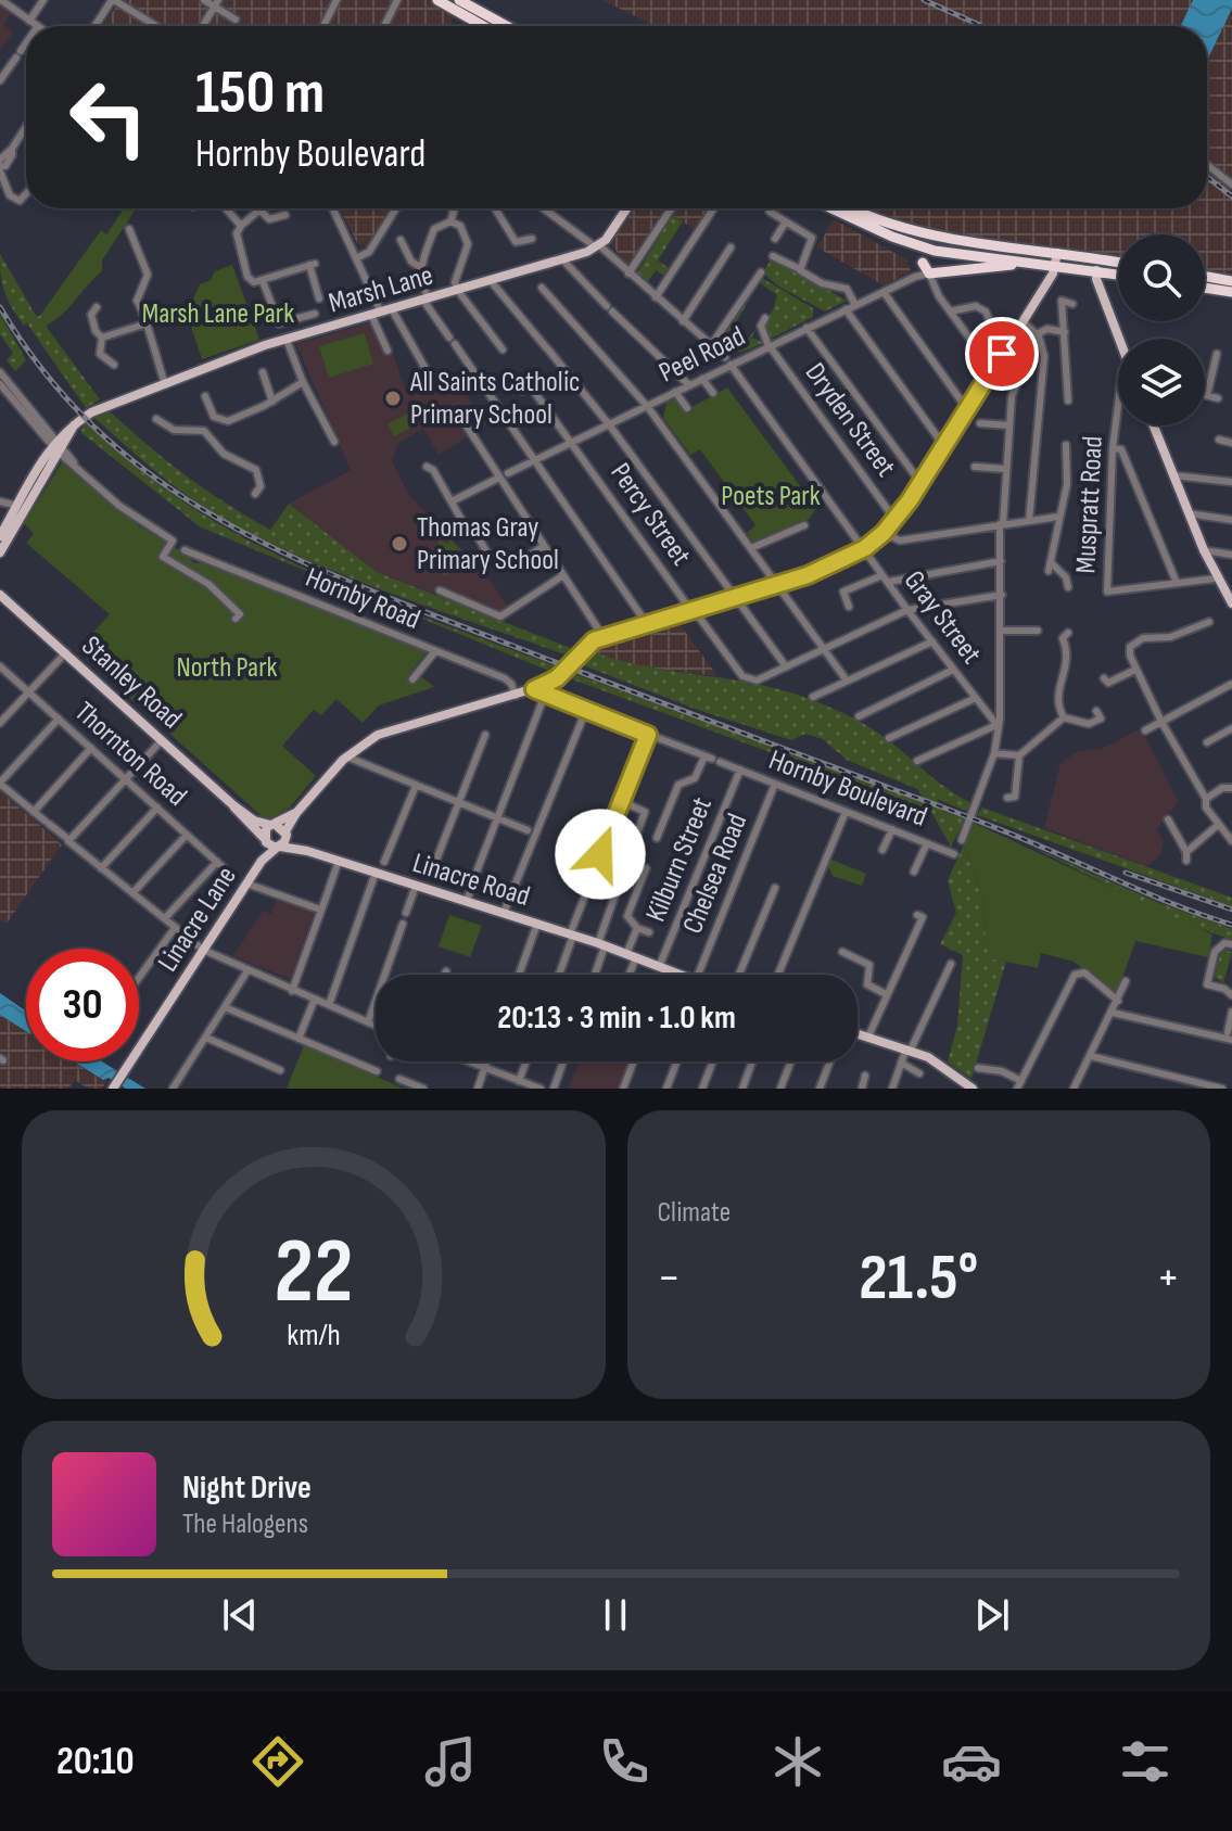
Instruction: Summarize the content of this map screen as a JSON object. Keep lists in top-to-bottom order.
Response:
{
  "streets": {
    "main road": [
      "Marsh Lane",
      "Stanley Road",
      "Linacre Road",
      "Linacre Lane"
    ],
    "street": [
      "Peel Road",
      "Dryden Street",
      "Muspratt Road",
      "Percy Street",
      "Hornby Road",
      "Gray Street",
      "Thornton Road",
      "Hornby Boulevard",
      "Kilburn Street",
      "Chelsea Road"
    ]
  },
  "crossings": [
    ["Marsh Lane", "Gray Street"],
    ["Peel Road", "Dryden Street"],
    ["Peel Road", "Percy Street"],
    ["Peel Road", "Gray Street"],
    ["Stanley Road", "Linacre Road"],
    ["Stanley Road", "Linacre Lane"],
    ["Hornby Boulevard", "Kilburn Street"],
    ["Hornby Boulevard", "Chelsea Road"],
    ["Kilburn Street", "Linacre Road"],
    ["Linacre Road", "Linacre Lane"]
  ],
  "parks": ["Marsh Lane Park", "Poets Park", "North Park"],
  "places": ["All Saints Catholic Primary School", "Thomas Gray Primary School"],
  "page": {
    "turn": ["150 m", "Hornby Boulevard"],
    "limit": "30",
    "trip": "20:13 · 3 min · 1.0 km",
    "tile": "Climate",
    "heat": ["−", "21.5°", "+"],
    "song": ["Night Drive", "The Halogens"],
    "tabs": "20:10",
    "gauge": ["22", "km/h"]
  }
}
